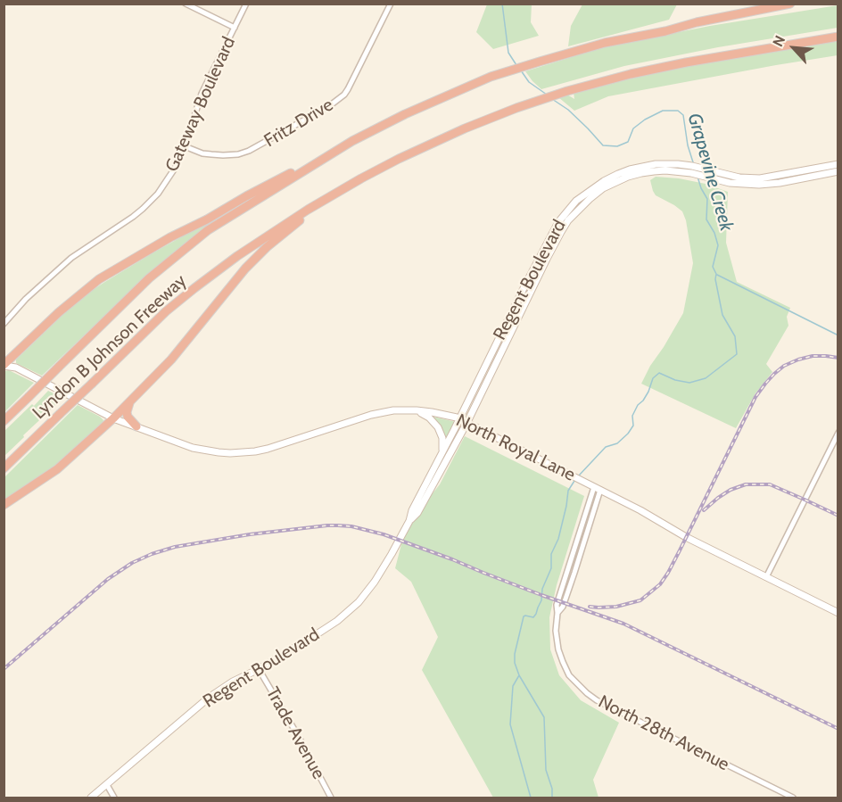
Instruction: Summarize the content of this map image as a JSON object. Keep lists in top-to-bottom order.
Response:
{
  "streets": {
    "highway": ["Lyndon B Johnson Freeway"],
    "street": [
      "Gateway Boulevard",
      "Fritz Drive",
      "Regent Boulevard",
      "North Royal Lane",
      "Trade Avenue",
      "North 28th Avenue"
    ]
  },
  "crossings": [
    ["Gateway Boulevard", "Fritz Drive"],
    ["Regent Boulevard", "North Royal Lane"],
    ["Regent Boulevard", "Trade Avenue"],
    ["North Royal Lane", "North 28th Avenue"]
  ],
  "water": ["Grapevine Creek"],
  "north": "top left"
}
